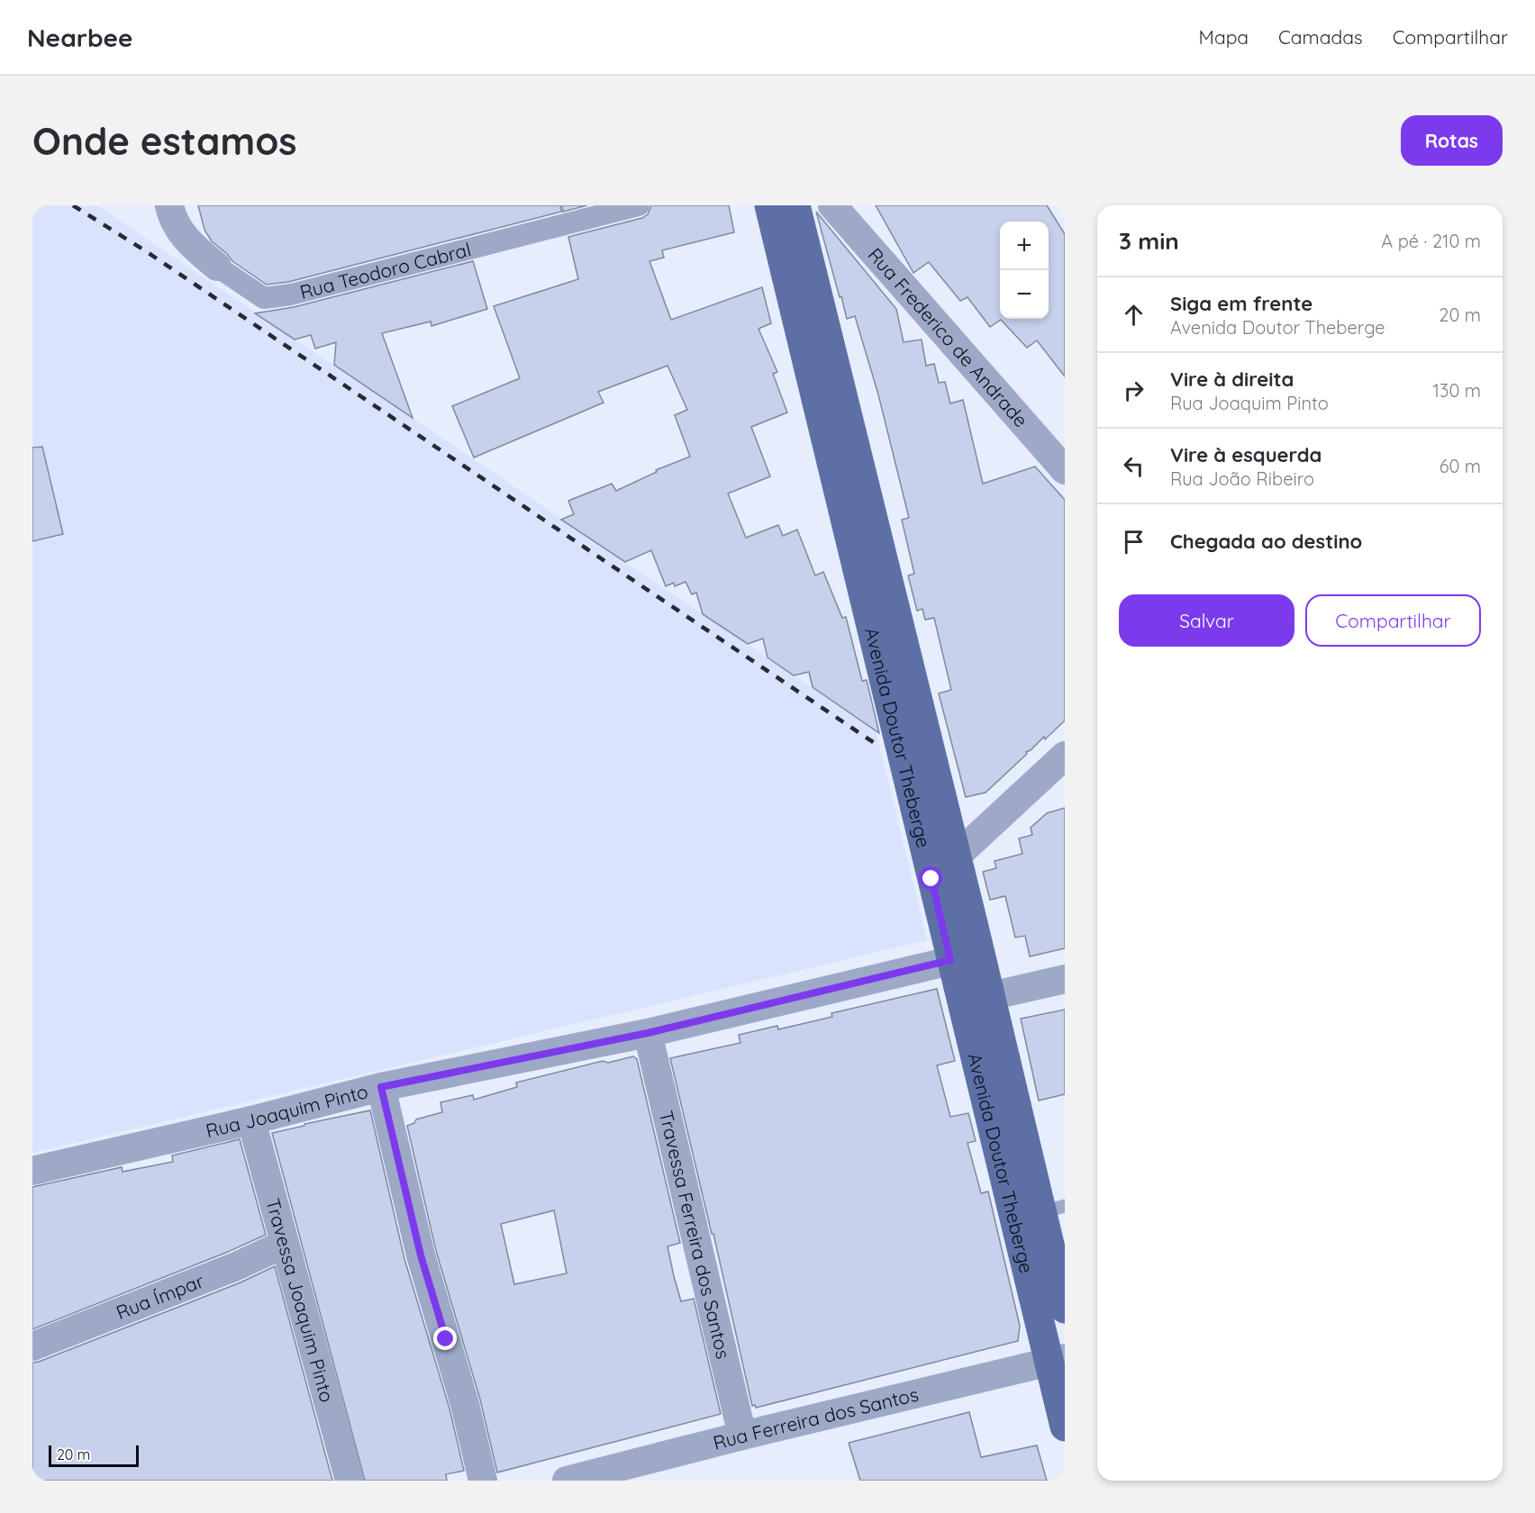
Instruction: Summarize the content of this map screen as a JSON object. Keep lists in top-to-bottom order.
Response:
{
  "streets": {
    "main road": ["Avenida Doutor Theberge"],
    "street": [
      "Rua Teodoro Cabral",
      "Rua Frederico de Andrade",
      "Rua Joaquim Pinto",
      "Travessa Ferreira dos Santos",
      "Rua Ímpar",
      "Travessa Joaquim Pinto",
      "Rua Ferreira dos Santos"
    ]
  },
  "crossings": [
    ["Avenida Doutor Theberge", "Rua Joaquim Pinto"],
    ["Avenida Doutor Theberge", "Rua Ferreira dos Santos"],
    ["Rua Joaquim Pinto", "Travessa Ferreira dos Santos"],
    ["Rua Joaquim Pinto", "Travessa Joaquim Pinto"],
    ["Travessa Ferreira dos Santos", "Rua Ferreira dos Santos"],
    ["Rua Ímpar", "Travessa Joaquim Pinto"]
  ],
  "scale_bar": "20 m",
  "page": {
    "header": "Nearbee",
    "nav": ["Mapa", "Camadas", "Compartilhar"],
    "buttons": [
      "Rotas",
      ["Salvar", "Compartilhar"]
    ],
    "title": "Onde estamos",
    "heading": ["3 min", "A pé · 210 m"],
    "map_buttons": ["+", "−"],
    "list": [
      ["Siga em frente", "Avenida Doutor Theberge", "20 m"],
      ["Vire à direita", "Rua Joaquim Pinto", "130 m"],
      ["Vire à esquerda", "Rua João Ribeiro", "60 m"],
      "Chegada ao destino"
    ],
    "scale": "20 m"
  }
}
